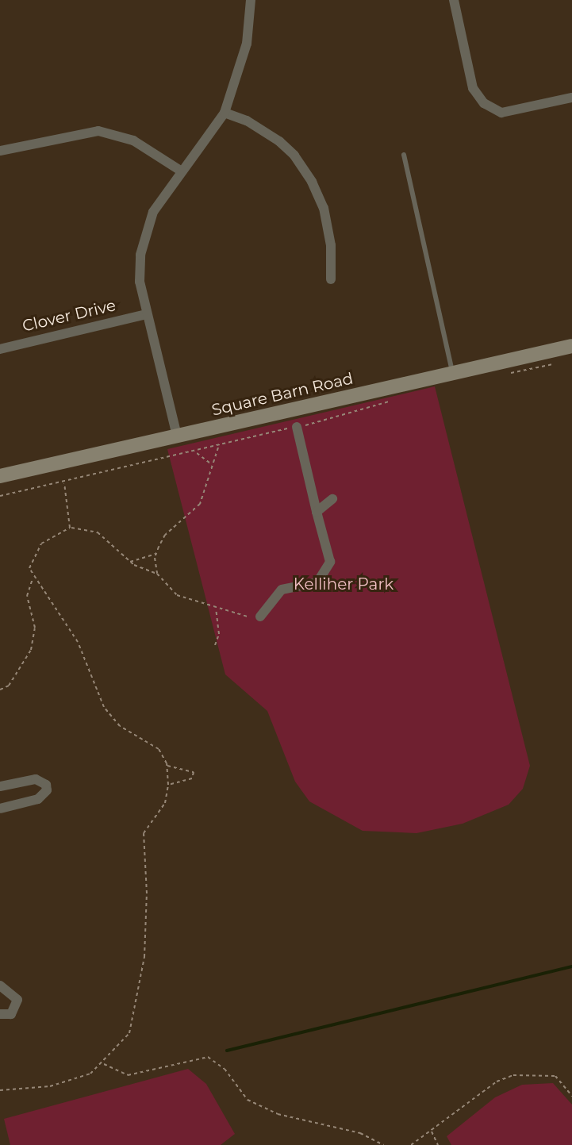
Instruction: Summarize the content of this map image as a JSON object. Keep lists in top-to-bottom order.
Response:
{
  "streets": {
    "street": ["Clover Drive", "Square Barn Road"]
  },
  "parks": ["Kelliher Park"]
}
